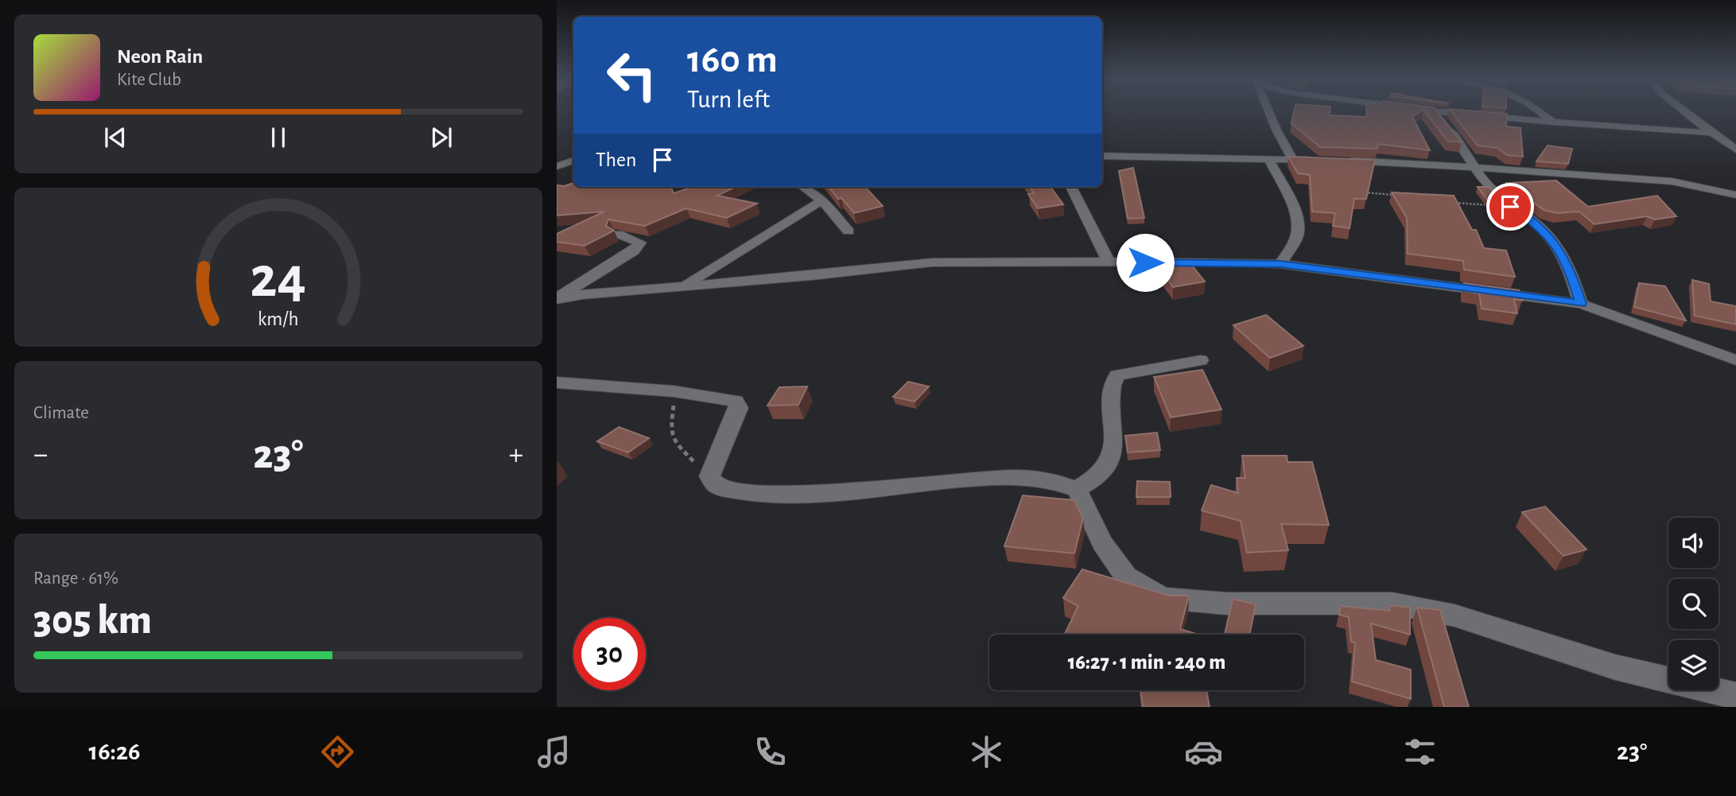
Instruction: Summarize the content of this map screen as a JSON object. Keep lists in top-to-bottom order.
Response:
{
  "page": {
    "turn": ["160 m", "Turn left"],
    "song": ["Neon Rain", "Kite Club"],
    "then": "Then",
    "tile": [
      "Climate",
      ["Range · 61%", "305 km"]
    ],
    "heat": ["−", "23°", "+"],
    "limit": "30",
    "trip": "16:27 · 1 min · 240 m",
    "tabs": ["16:26", "23°"],
    "gauge": ["24", "km/h"]
  }
}
